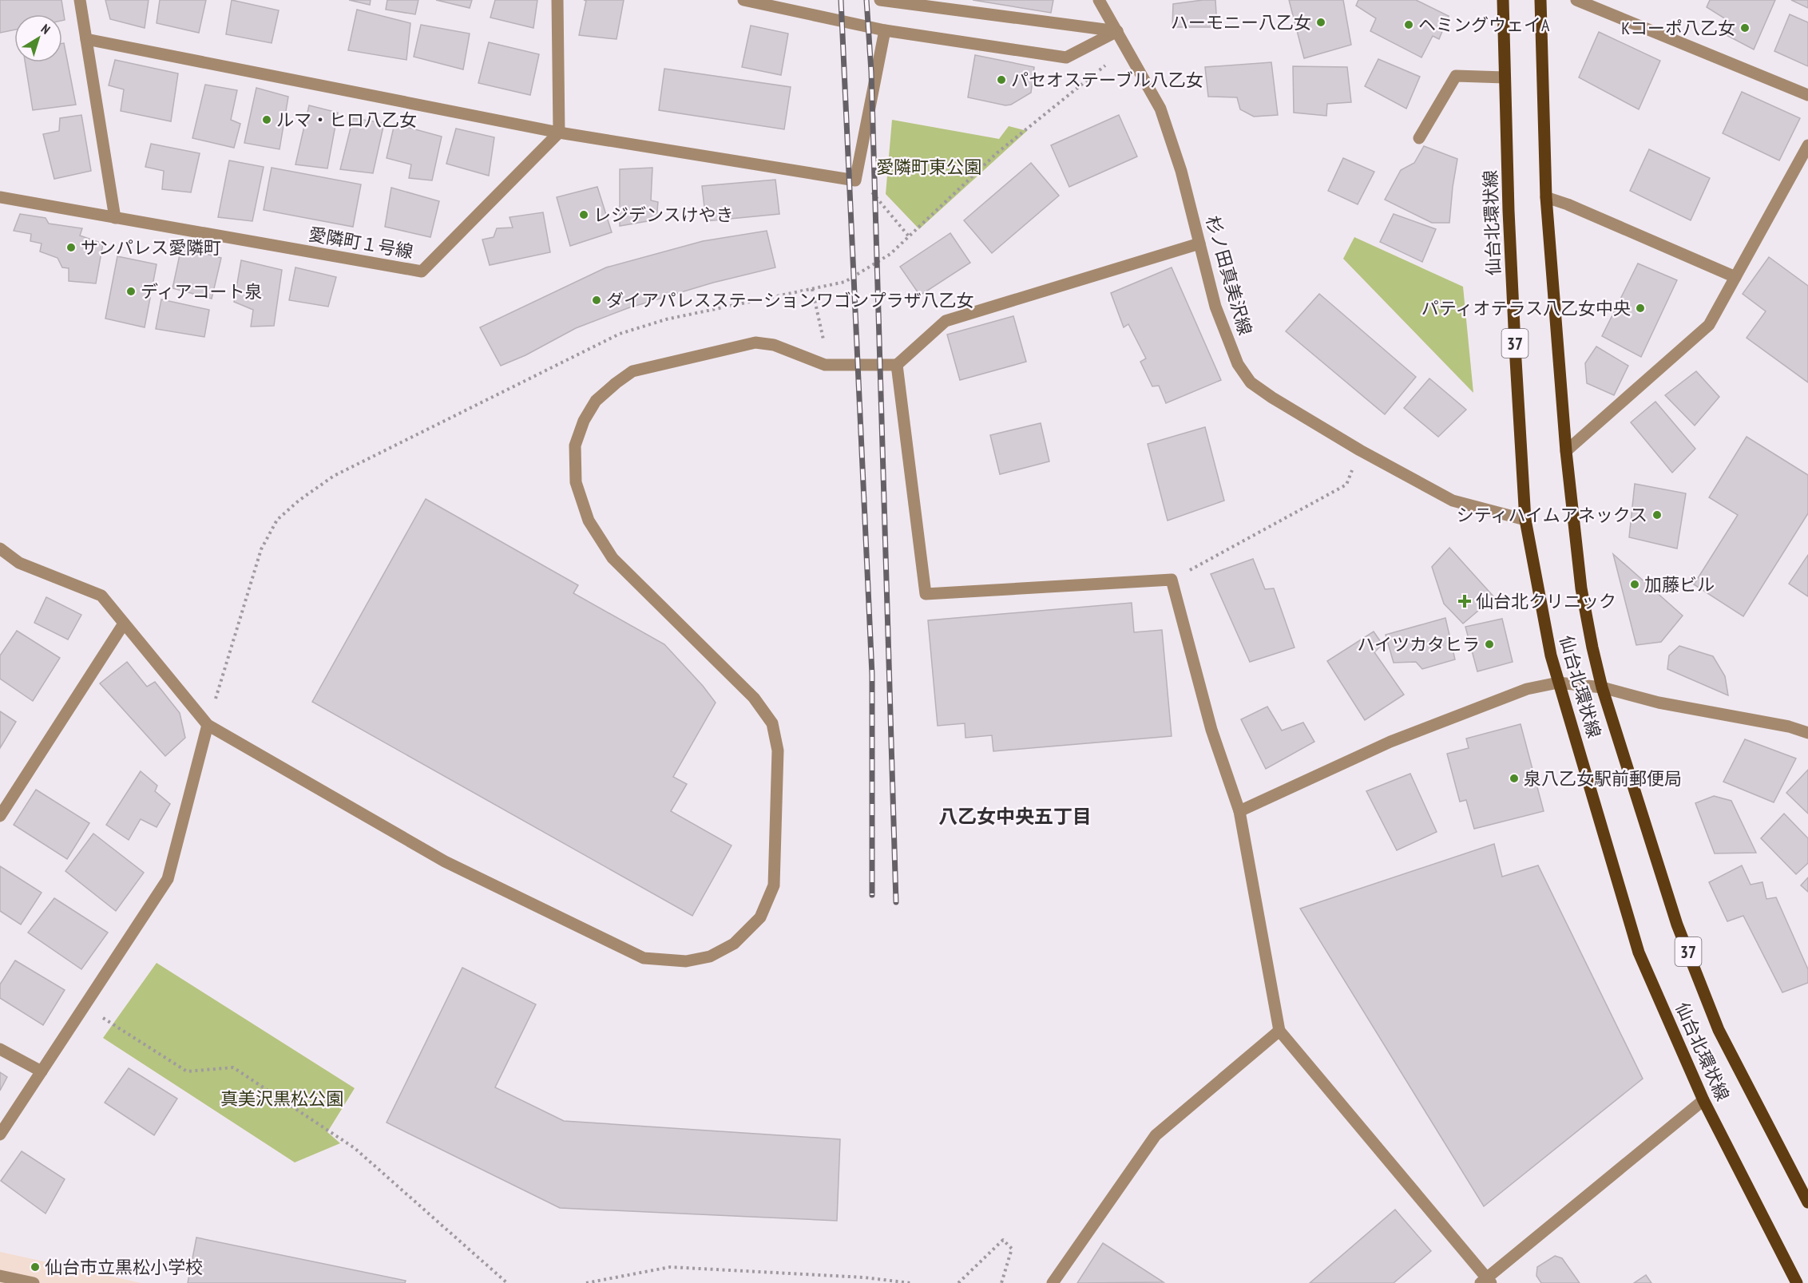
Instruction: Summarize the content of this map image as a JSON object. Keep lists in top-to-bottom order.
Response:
{
  "streets": {
    "main road": ["仙台北環状線", "37"],
    "street": ["愛隣町１号線", "杉ノ田真美沢線"]
  },
  "crossings": [
    ["仙台北環状線", "杉ノ田真美沢線"]
  ],
  "districts": ["八乙女中央五丁目"],
  "parks": ["愛隣町東公園", "真美沢黒松公園"],
  "places": {
    "other": [
      "ハーモニー八乙女",
      "ヘミングウェイA",
      "Kコーポ八乙女",
      "パセオステーブル八乙女",
      "ルマ・ヒロ八乙女",
      "レジデンスけやき",
      "サンパレス愛隣町",
      "ディアコート泉",
      "ダイアパレスステーションワゴンプラザ八乙女",
      "パティオテラス八乙女中央",
      "シティハイムアネックス",
      "加藤ビル",
      "ハイツカタヒラ",
      "泉八乙女駅前郵便局",
      "仙台市立黒松小学校"
    ],
    "health": ["仙台北クリニック"]
  },
  "north": "top right"
}
